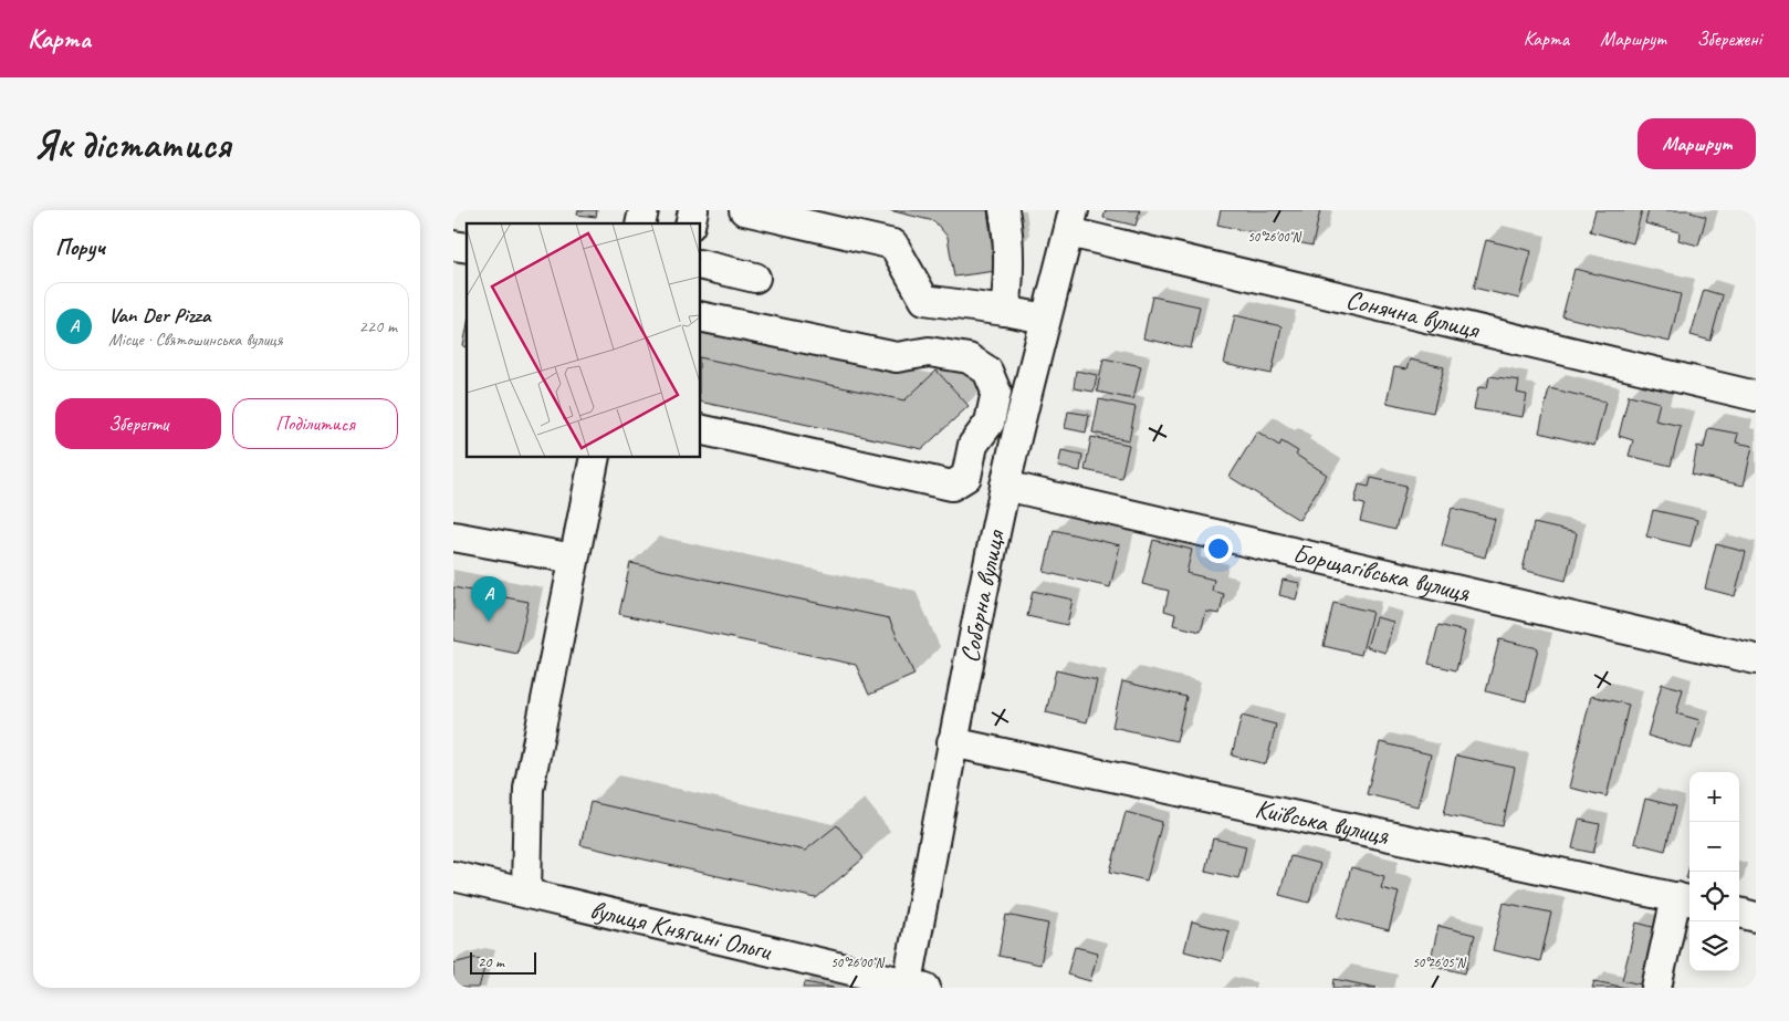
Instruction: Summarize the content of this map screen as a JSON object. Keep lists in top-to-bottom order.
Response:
{
  "streets": {
    "street": [
      "Сонячна вулиця",
      "Борщагівська вулиця",
      "Соборна вулиця",
      "Київська вулиця",
      "вулиця Княгині Ольги"
    ]
  },
  "crossings": [
    ["Сонячна вулиця", "Соборна вулиця"],
    ["Борщагівська вулиця", "Соборна вулиця"],
    ["Соборна вулиця", "Київська вулиця"],
    ["Соборна вулиця", "вулиця Княгині Ольги"]
  ],
  "scale_bar": "20 m",
  "page": {
    "header": "Карта",
    "nav": ["Карта", "Маршрут", "Збережені"],
    "buttons": [
      "Маршрут",
      ["Зберегти", "Поділитися"]
    ],
    "title": "Як дістатися",
    "heading": "Поруч",
    "list": [
      {
        "mark": "A",
        "name": "Van Der Pizza",
        "note": "Місце · Святошинська вулиця",
        "value": "220 m"
      }
    ],
    "pins": "A",
    "map_buttons": ["+", "−"],
    "scale": "20 m"
  },
  "coordinates": ["50°26'00\"N", "50°26'05\"N"]
}
